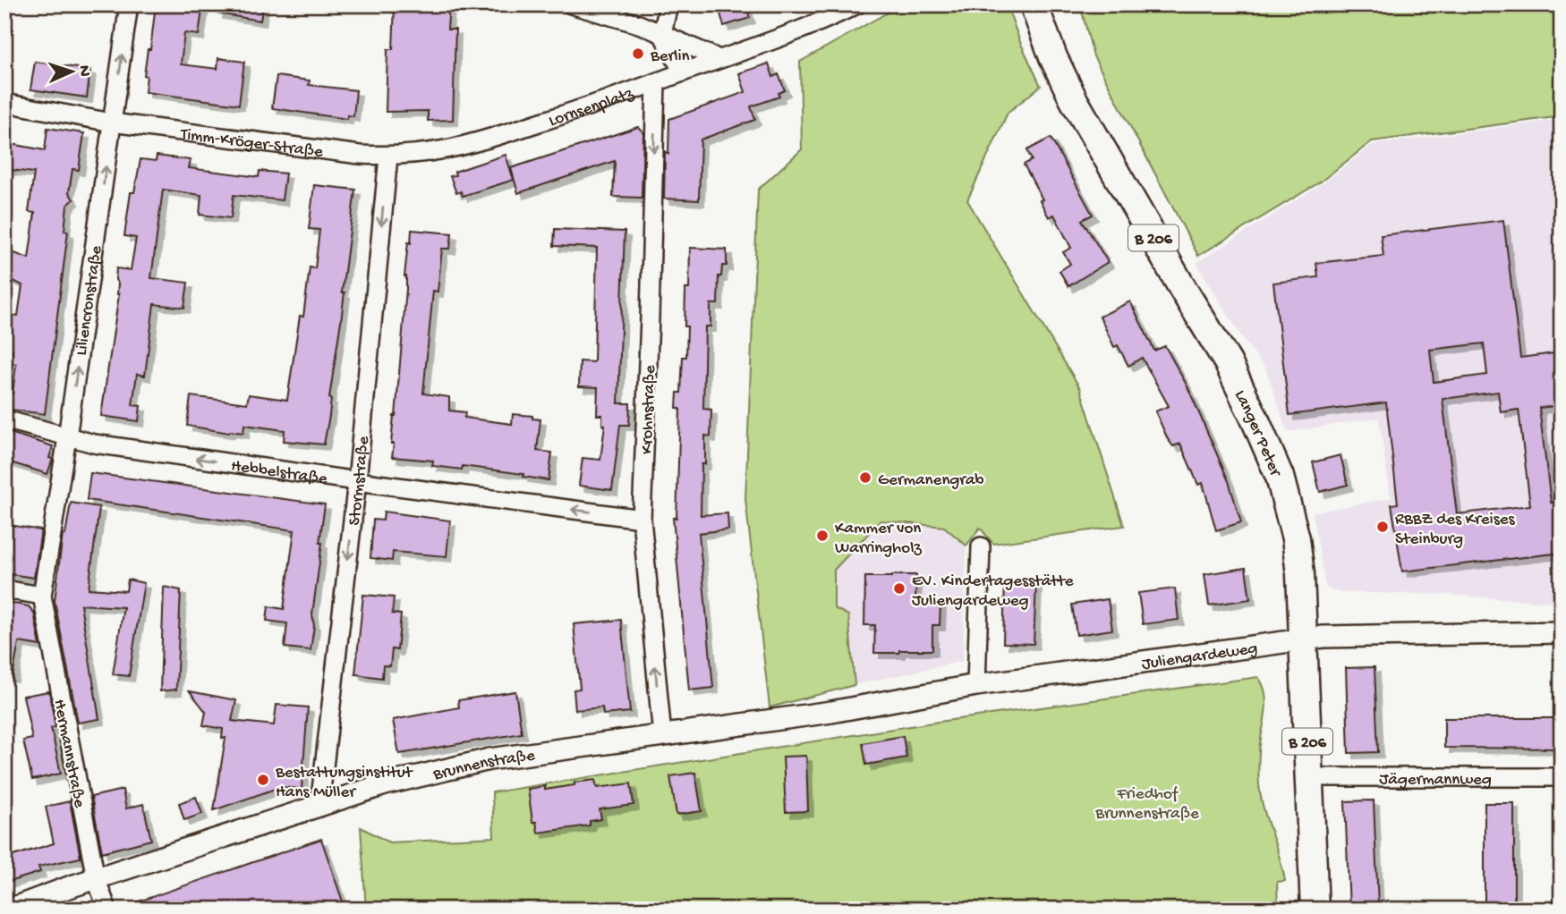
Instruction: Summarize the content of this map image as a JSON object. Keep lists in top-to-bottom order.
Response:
{
  "streets": {
    "main road": ["B 206", "Langer Peter"],
    "street": [
      "Lornsenplatz",
      "Timm-Kröger-Straße",
      "Liliencronstraße",
      "Krohnstraße",
      "Hebbelstraße",
      "Stormstraße",
      "Juliengardeweg",
      "Hermannstraße",
      "Brunnenstraße",
      "Jägermannweg"
    ]
  },
  "crossings": [
    ["Lornsenplatz", "Timm-Kröger-Straße"],
    ["Lornsenplatz", "Krohnstraße"],
    ["Timm-Kröger-Straße", "Liliencronstraße"],
    ["Timm-Kröger-Straße", "Stormstraße"],
    ["Liliencronstraße", "Hebbelstraße"],
    ["Liliencronstraße", "Hermannstraße"],
    ["Krohnstraße", "Hebbelstraße"],
    ["Krohnstraße", "Brunnenstraße"],
    ["Langer Peter", "Juliengardeweg"],
    ["Langer Peter", "Jägermannweg"],
    ["Hebbelstraße", "Stormstraße"],
    ["Stormstraße", "Brunnenstraße"],
    ["Juliengardeweg", "Brunnenstraße"],
    ["Hermannstraße", "Brunnenstraße"]
  ],
  "one_way": ["Liliencronstraße", "Hebbelstraße", "Stormstraße"],
  "parks": ["Friedhof Brunnenstraße"],
  "places": [
    "Berlin",
    "Germanengrab",
    "RBBZ des Kreises Steinburg",
    "Kammer von Warringholz",
    "EV. Kindertagesstätte Juliengardeweg",
    "Bestattungsinstitut Hans Müller"
  ],
  "north": "right"
}
